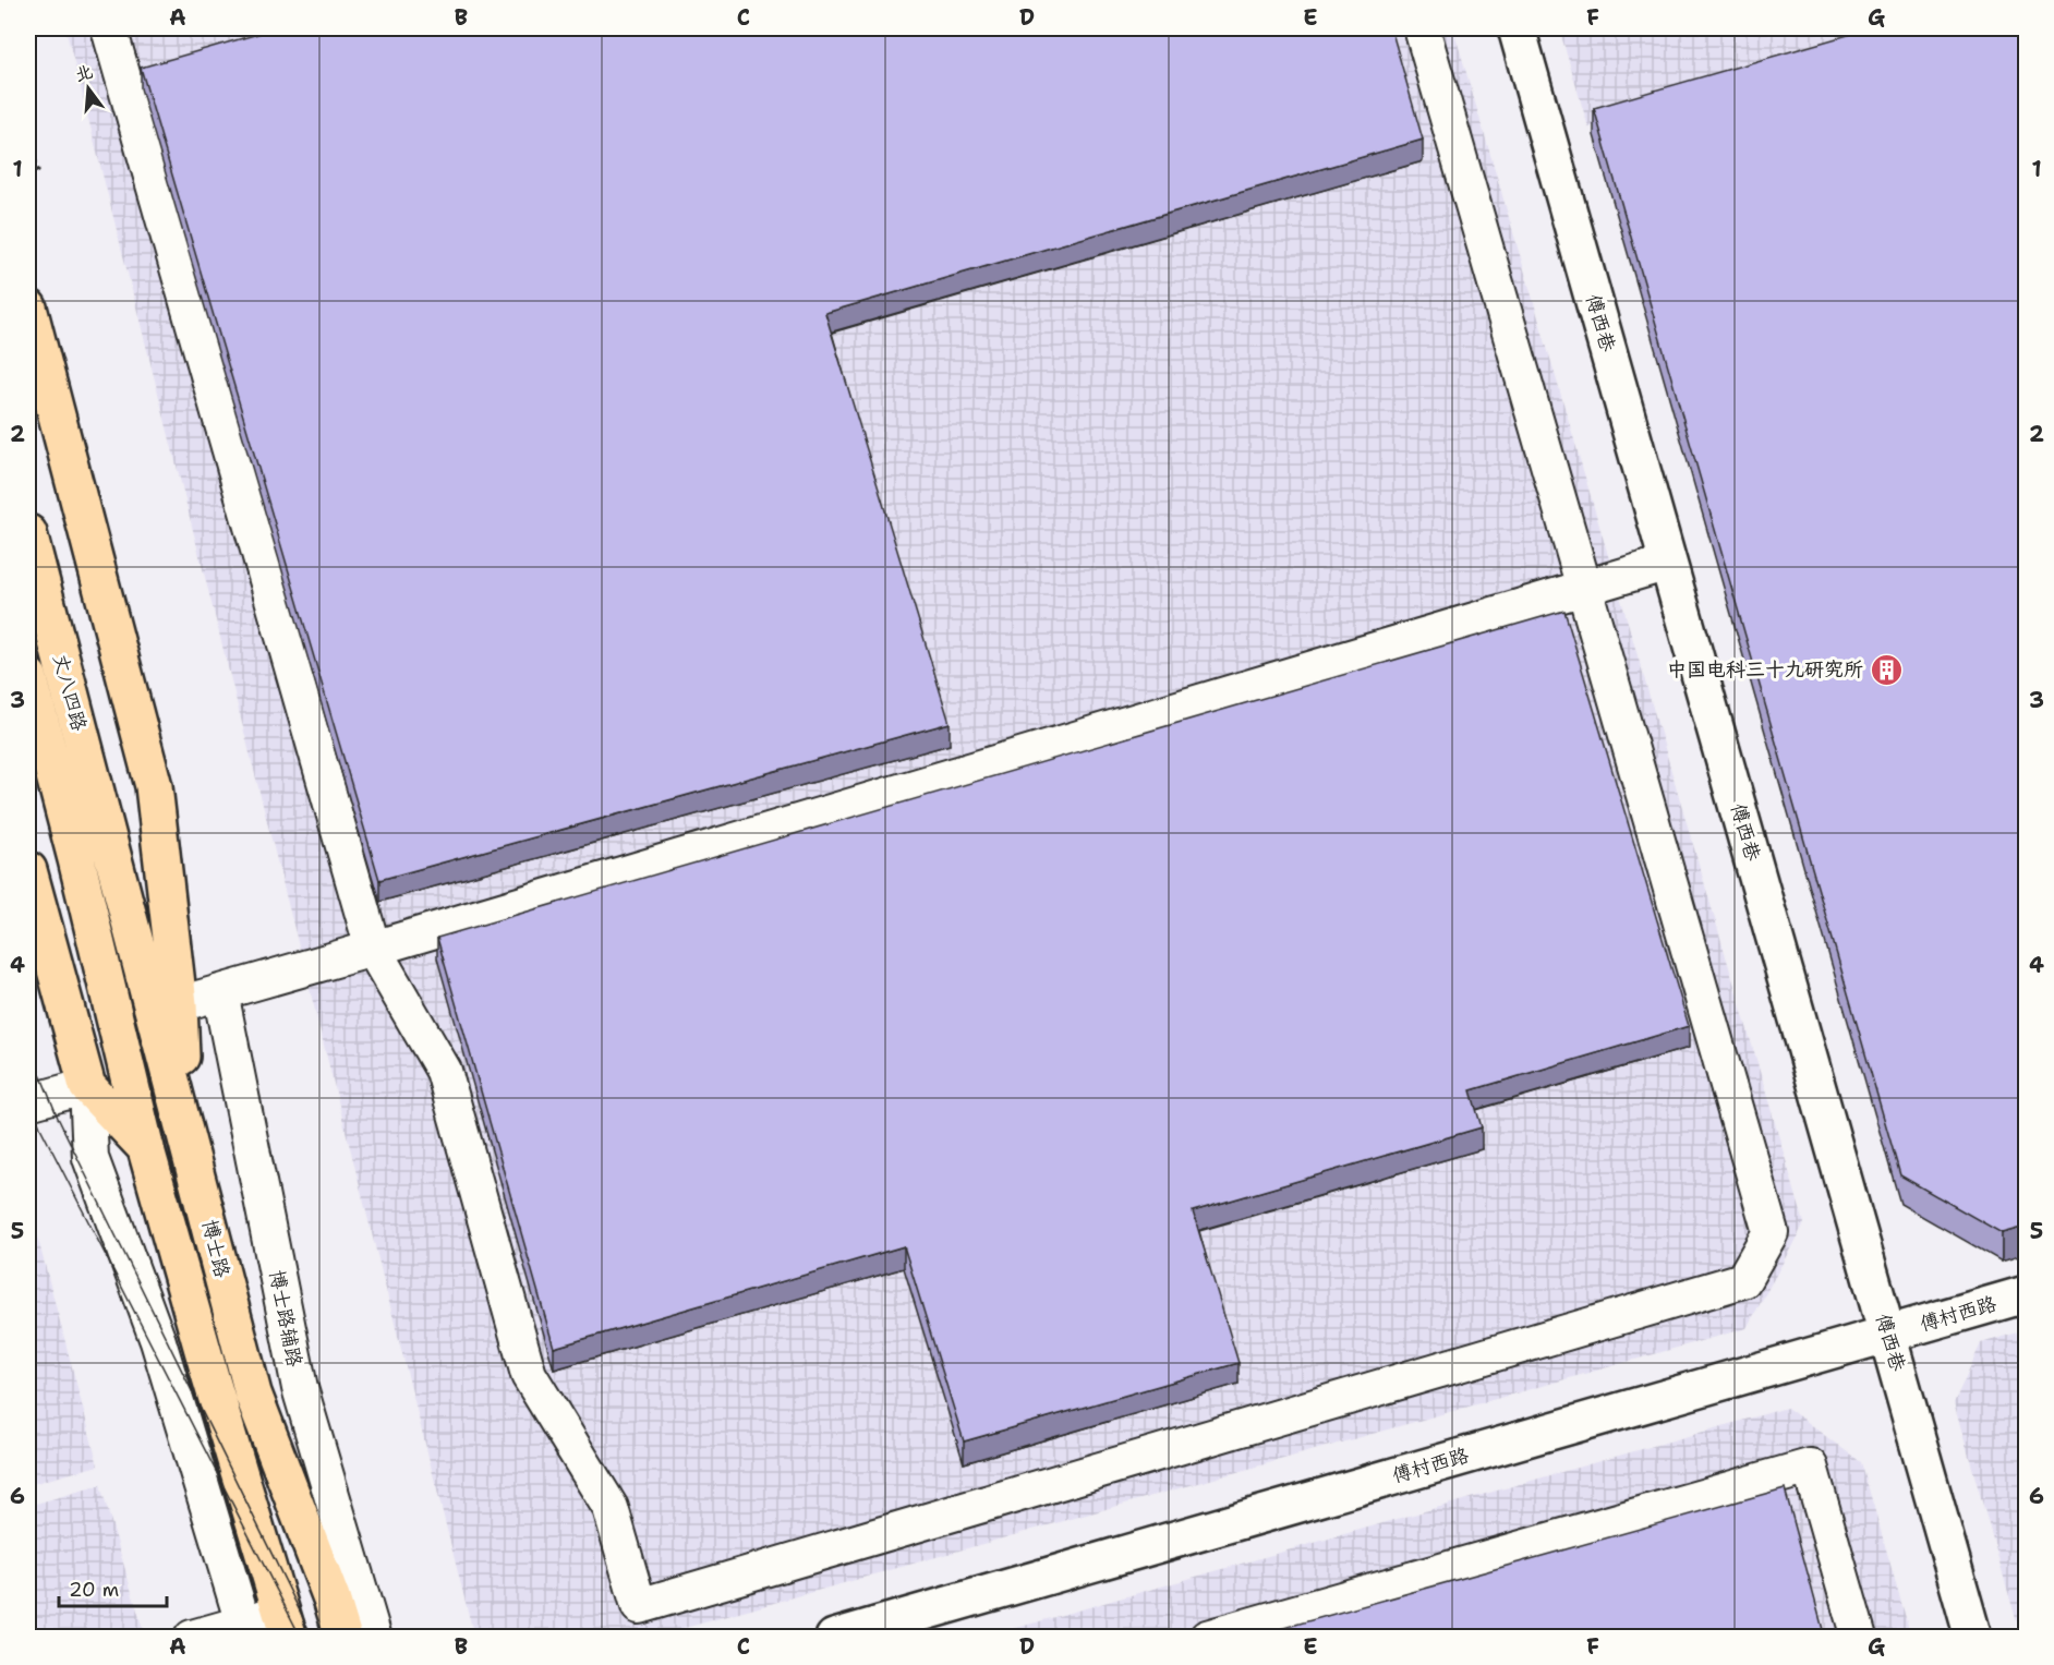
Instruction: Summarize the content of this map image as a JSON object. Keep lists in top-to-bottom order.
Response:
{
  "streets": {
    "main road": ["丈八四路", "博士路"],
    "street": ["傅西巷", "傅村西路", "博士路辅路"]
  },
  "crossings": [
    ["傅西巷", "傅村西路"],
    ["丈八四路", "博士路"]
  ],
  "places": {
    "building": ["中国电科三十九研究所"]
  },
  "scale_bar": "20 m",
  "north": "top",
  "grid": {
    "columns": [
      "A",
      "B",
      "C",
      "D",
      "E",
      "F",
      "G"
    ],
    "rows": [
      "1",
      "2",
      "3",
      "4",
      "5",
      "6"
    ]
  }
}
